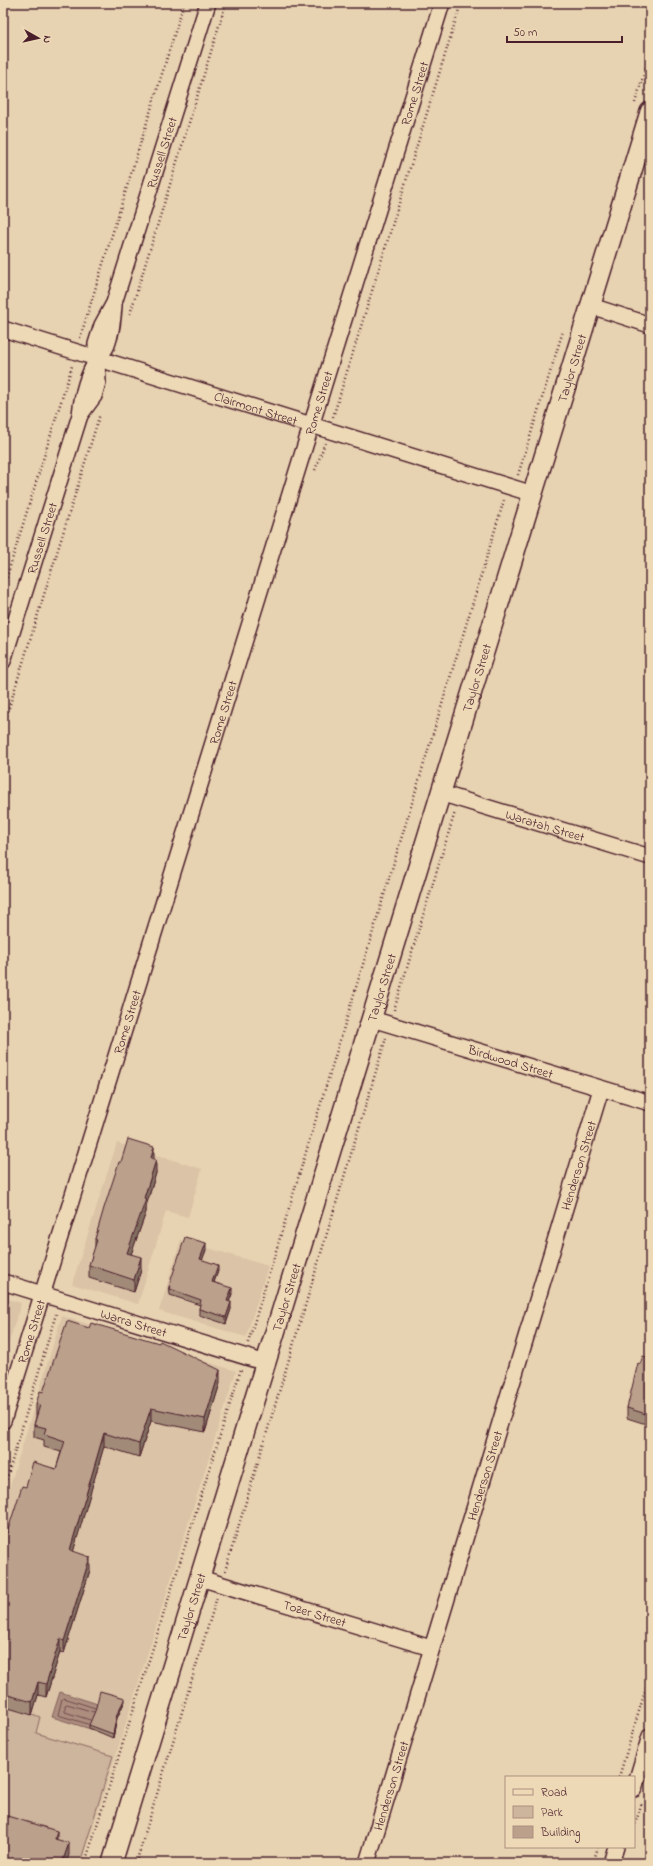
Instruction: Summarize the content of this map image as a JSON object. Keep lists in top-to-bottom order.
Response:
{
  "streets": {
    "street": [
      "Rome Street",
      "Russell Street",
      "Taylor Street",
      "Clairmont Street",
      "Waratah Street",
      "Birdwood Street",
      "Henderson Street",
      "Warra Street",
      "Tozer Street"
    ]
  },
  "crossings": [
    ["Rome Street", "Clairmont Street"],
    ["Rome Street", "Warra Street"],
    ["Russell Street", "Clairmont Street"],
    ["Taylor Street", "Clairmont Street"],
    ["Taylor Street", "Waratah Street"],
    ["Taylor Street", "Birdwood Street"],
    ["Taylor Street", "Warra Street"],
    ["Taylor Street", "Tozer Street"],
    ["Birdwood Street", "Henderson Street"],
    ["Henderson Street", "Tozer Street"]
  ],
  "legend": ["Road", "Park", "Building"],
  "scale_bar": "50 m",
  "north": "right"
}
